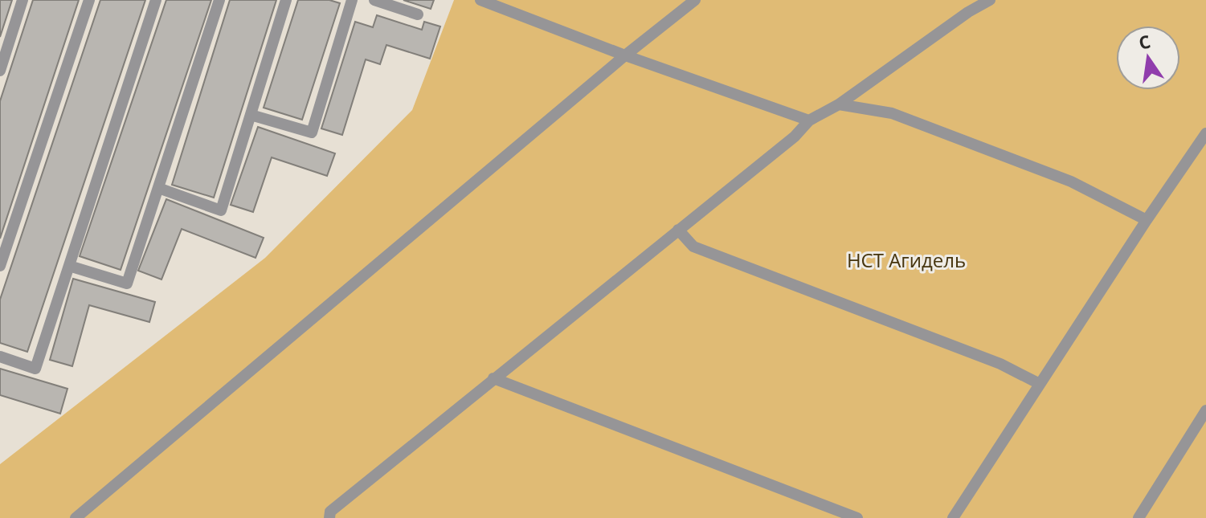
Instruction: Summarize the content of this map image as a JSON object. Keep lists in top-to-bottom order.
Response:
{
  "parks": ["НСТ Агидель"],
  "north": "top"
}
